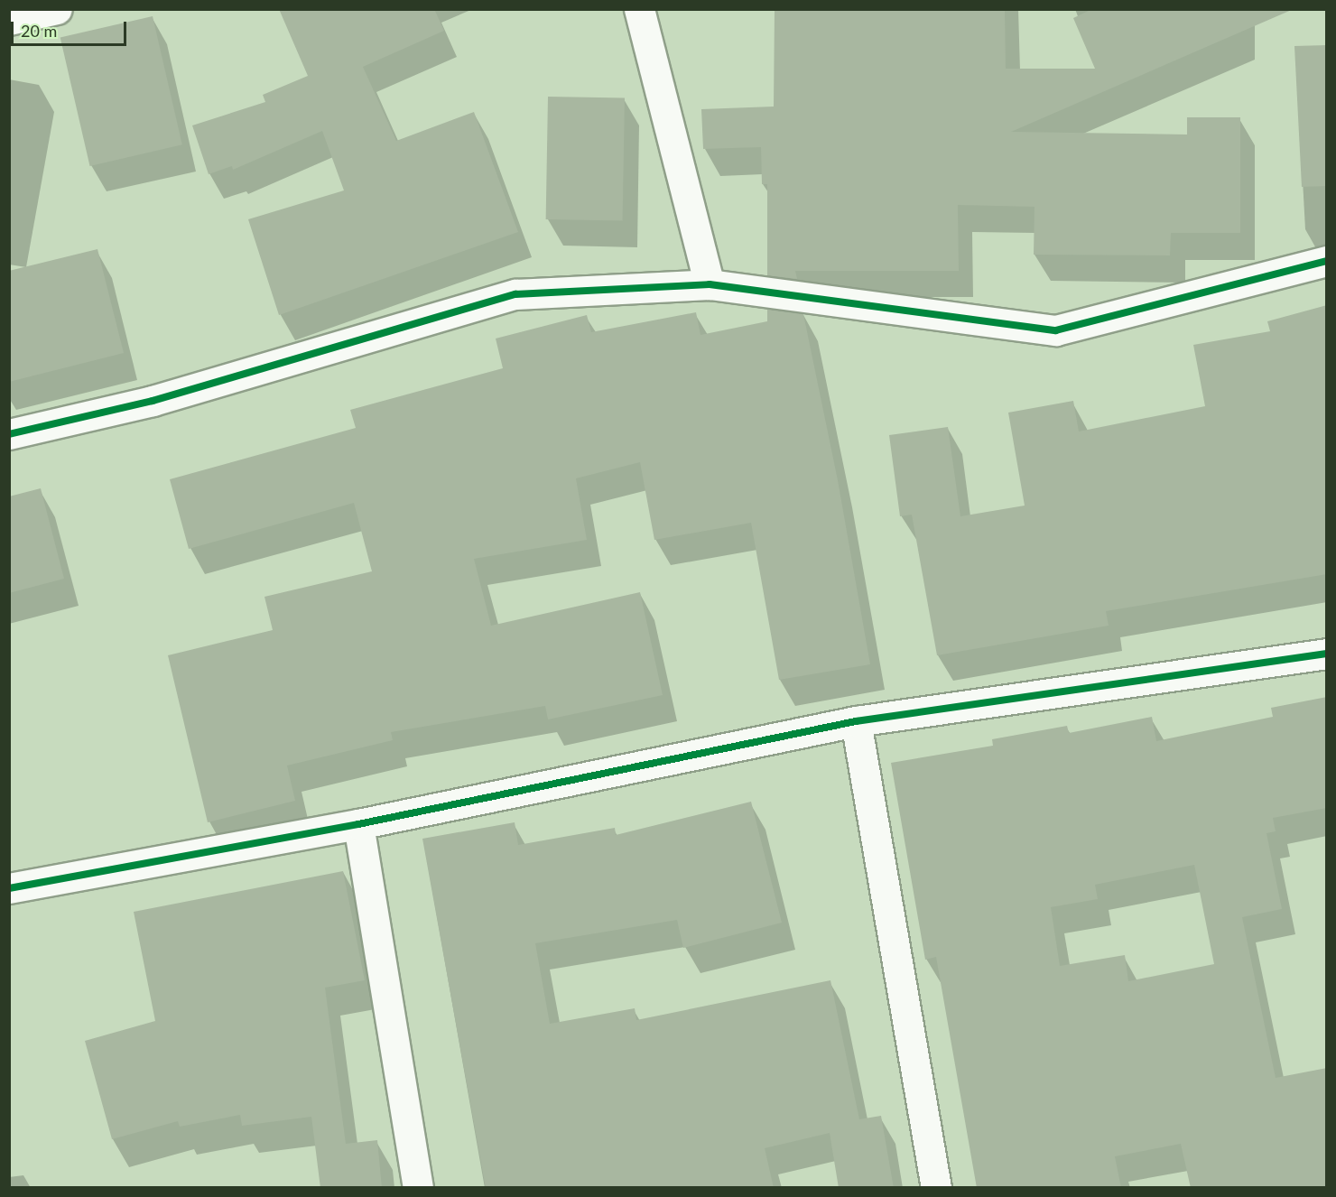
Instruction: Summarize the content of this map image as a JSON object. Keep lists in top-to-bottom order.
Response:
{
  "scale_bar": "20 m"
}
